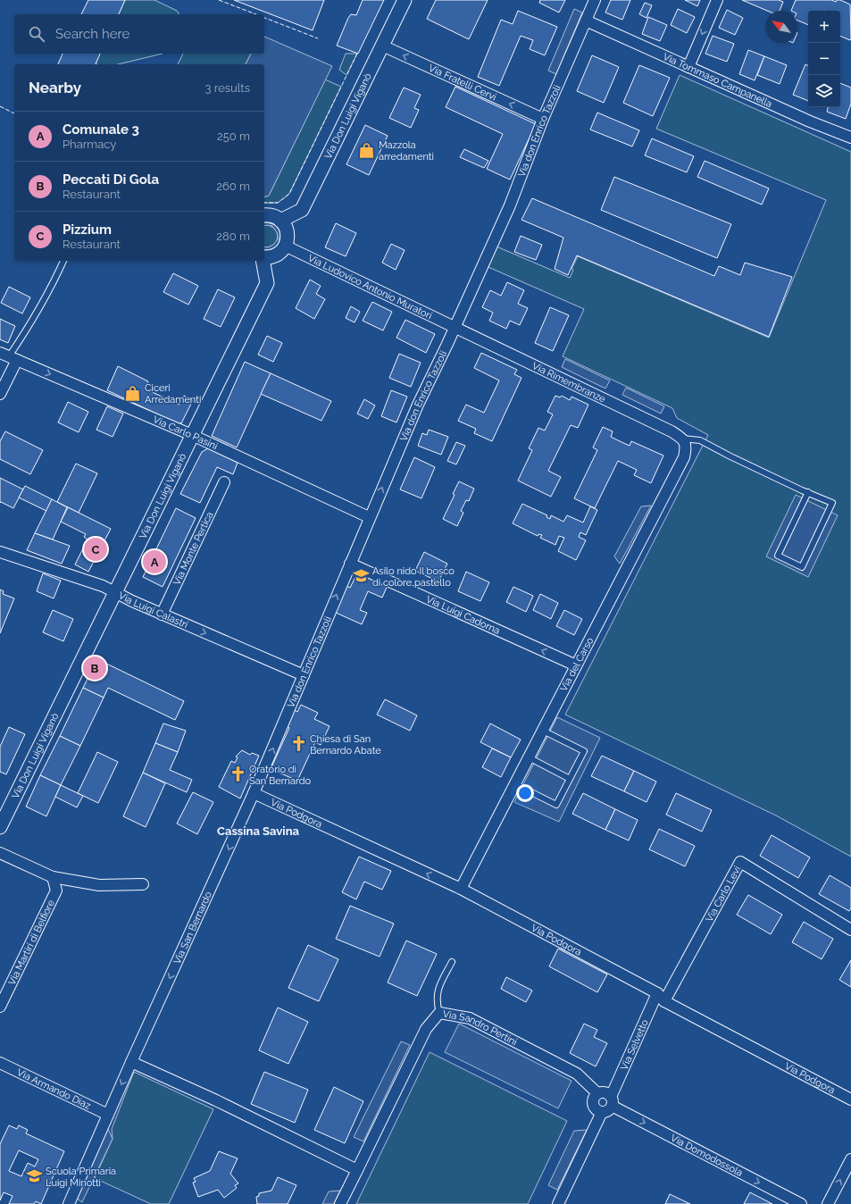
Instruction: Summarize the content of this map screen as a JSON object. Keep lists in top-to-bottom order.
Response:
{
  "streets": {
    "street": [
      "Via Tommaso Campanella",
      "Via Fratelli Cervi",
      "Via Don Luigi Viganò",
      "Via don Enrico Tazzoli",
      "Via Ludovico Antonio Muratori",
      "Via Rimembranze",
      "Via Carlo Pasini",
      "Via Monte Pertica",
      "Via Luigi Calastri",
      "Via Luigi Cadorna",
      "Via del Carso",
      "Via Podgora",
      "Via Carlo Levi",
      "Via San Bernardo",
      "Via Martiri di Belfiore",
      "Via Sandro Pertini",
      "Via Selvetto",
      "Via Armando Diaz",
      "Via Domodossola"
    ]
  },
  "crossings": [
    ["Via Tommaso Campanella", "Via don Enrico Tazzoli"],
    ["Via Fratelli Cervi", "Via Don Luigi Viganò"],
    ["Via Fratelli Cervi", "Via don Enrico Tazzoli"],
    ["Via Don Luigi Viganò", "Via Ludovico Antonio Muratori"],
    ["Via Don Luigi Viganò", "Via Carlo Pasini"],
    ["Via Don Luigi Viganò", "Via Luigi Calastri"],
    ["Via don Enrico Tazzoli", "Via Ludovico Antonio Muratori"],
    ["Via don Enrico Tazzoli", "Via Rimembranze"],
    ["Via don Enrico Tazzoli", "Via Carlo Pasini"],
    ["Via don Enrico Tazzoli", "Via Luigi Calastri"],
    ["Via don Enrico Tazzoli", "Via Luigi Cadorna"],
    ["Via don Enrico Tazzoli", "Via Podgora"],
    ["Via don Enrico Tazzoli", "Via San Bernardo"],
    ["Via Ludovico Antonio Muratori", "Via Rimembranze"],
    ["Via Rimembranze", "Via del Carso"],
    ["Via Monte Pertica", "Via Luigi Calastri"],
    ["Via Luigi Cadorna", "Via del Carso"],
    ["Via del Carso", "Via Podgora"],
    ["Via Podgora", "Via Carlo Levi"],
    ["Via Podgora", "Via San Bernardo"],
    ["Via Podgora", "Via Selvetto"],
    ["Via San Bernardo", "Via Armando Diaz"],
    ["Via Sandro Pertini", "Via Selvetto"],
    ["Via Sandro Pertini", "Via Domodossola"],
    ["Via Selvetto", "Via Domodossola"]
  ],
  "one_way": [
    "Via Fratelli Cervi",
    "Via don Enrico Tazzoli",
    "Via Carlo Pasini",
    "Via Luigi Calastri",
    "Via Luigi Cadorna",
    "Via San Bernardo",
    "Via Domodossola"
  ],
  "districts": ["Cassina Savina"],
  "places": {
    "shop": ["Mazzola arredamenti", "Ciceri Arredamenti"],
    "school or university": ["Asilo nido Il bosco di colore pastello", "Scuola Primaria Luigi Minotti"],
    "church": ["Chiesa di San Bernardo Abate", "Oratorio di San Bernardo"]
  },
  "north": "top left",
  "page": {
    "map_buttons": ["+", "−"],
    "search": "Search here",
    "heading": ["Nearby", "3 results"],
    "list": [
      {
        "mark": "A",
        "name": "Comunale 3",
        "note": "Pharmacy",
        "value": "250 m"
      },
      {
        "mark": "B",
        "name": "Peccati Di Gola",
        "note": "Restaurant",
        "value": "260 m"
      },
      {
        "mark": "C",
        "name": "Pizzium",
        "note": "Restaurant",
        "value": "280 m"
      }
    ],
    "pins": ["C", "A", "B"]
  }
}
